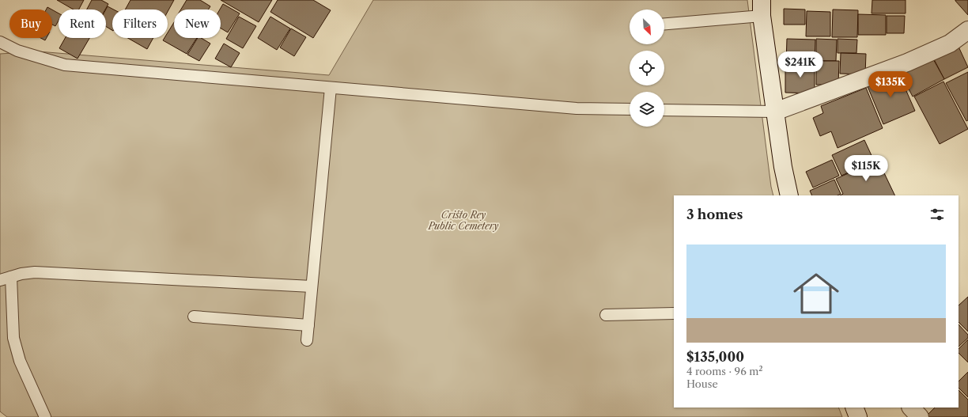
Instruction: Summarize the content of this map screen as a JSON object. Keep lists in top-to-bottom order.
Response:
{
  "parks": ["Cristo Rey Public Cemetery"],
  "north": "bottom right",
  "page": {
    "chip": [
      "Buy",
      "Rent",
      "Filters",
      "New"
    ],
    "price": ["$241K", "$135K", "$115K"],
    "heading": "3 homes",
    "list": [
      {
        "name": "$135,000",
        "note": "4 rooms · 96 m² · House"
      }
    ]
  }
}
